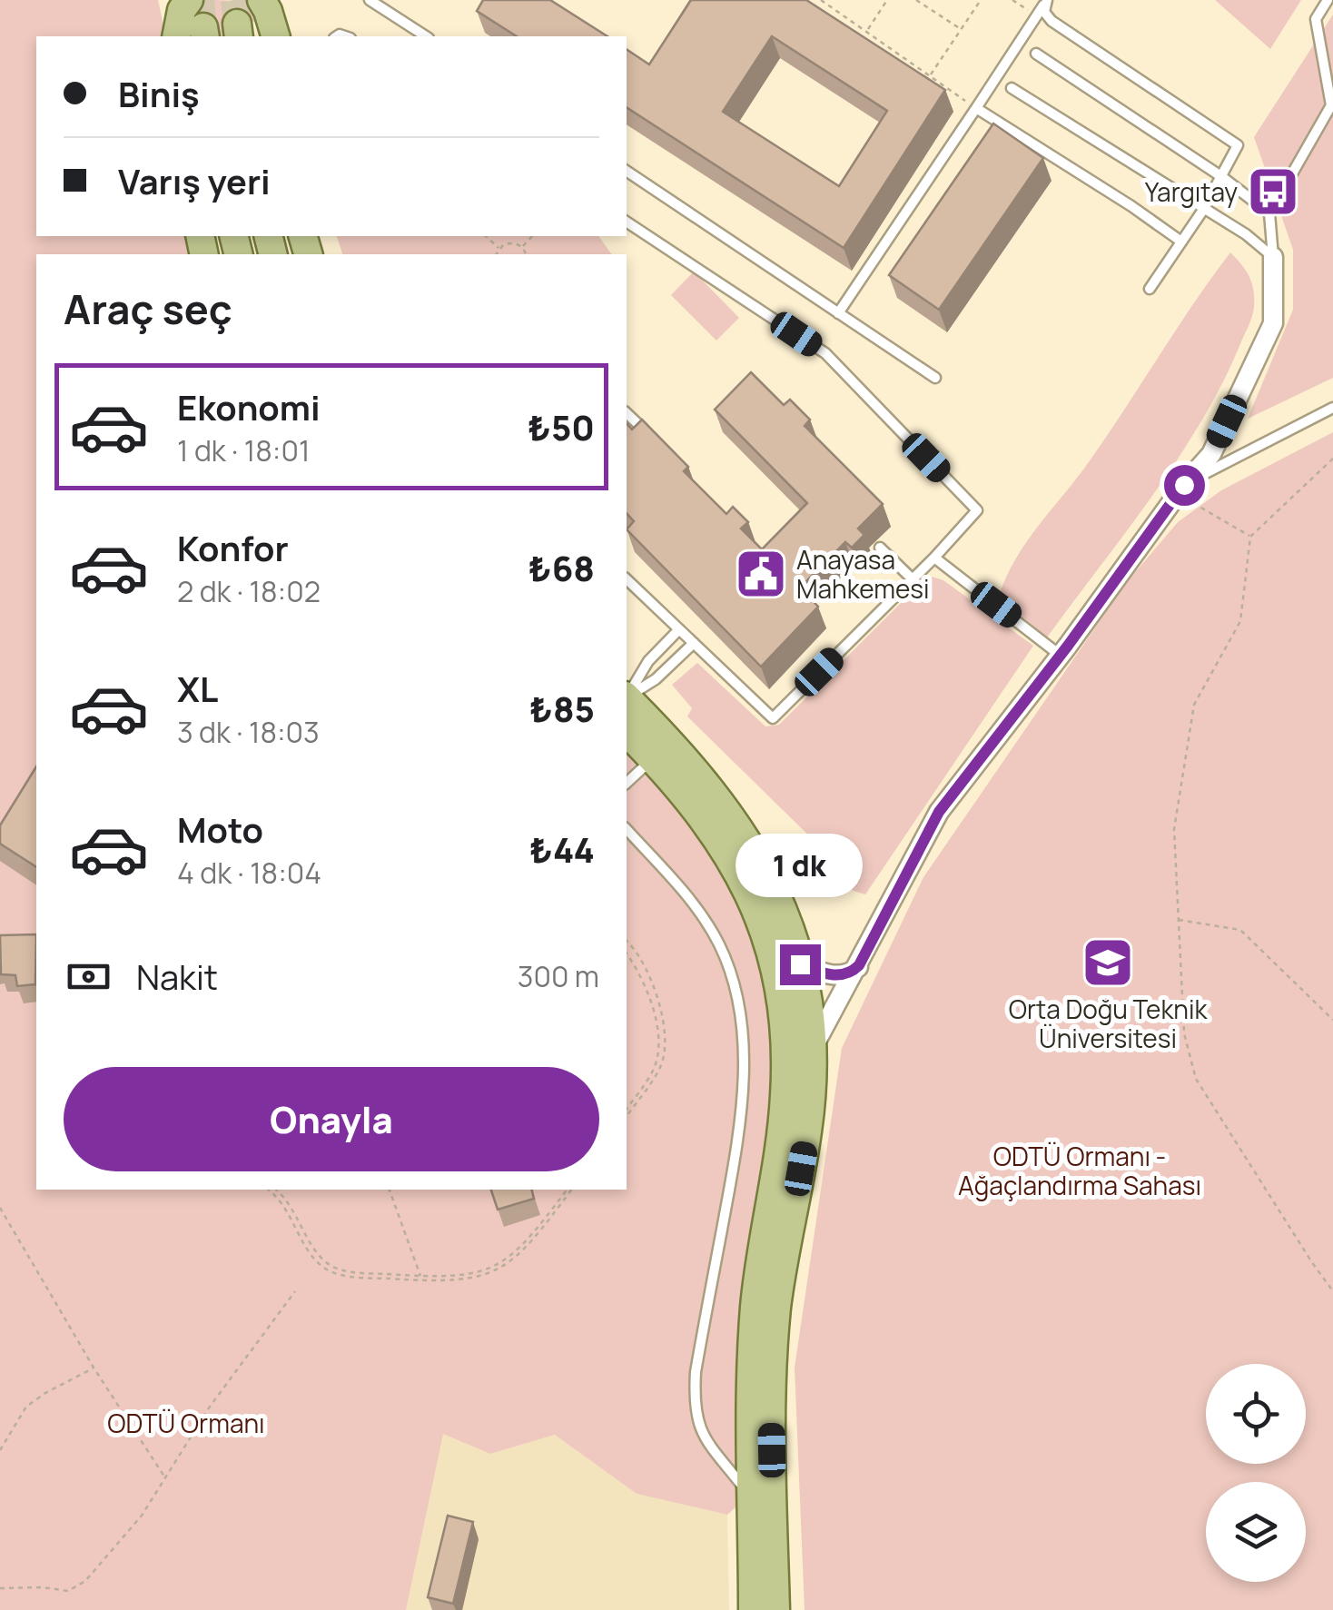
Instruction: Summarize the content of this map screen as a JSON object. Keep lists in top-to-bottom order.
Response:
{
  "parks": ["ODTÜ Ormanı - Ağaçlandırma Sahası", "ODTÜ Ormanı"],
  "places": {
    "bus stop": ["Yargıtay"],
    "public building": ["Anayasa Mahkemesi"],
    "school or university": ["Orta Doğu Teknik Üniversitesi"]
  },
  "page": {
    "banner": ["Biniş", "Varış yeri"],
    "heading": "Araç seç",
    "list": [
      {
        "name": "Ekonomi",
        "note": "1 dk · 18:01",
        "value": "₺50"
      },
      {
        "name": "Konfor",
        "note": "2 dk · 18:02",
        "value": "₺68"
      },
      {
        "name": "XL",
        "note": "3 dk · 18:03",
        "value": "₺85"
      },
      {
        "name": "Moto",
        "note": "4 dk · 18:04",
        "value": "₺44"
      }
    ],
    "bubble": "1 dk",
    "pay": ["Nakit", "300 m"],
    "buttons": "Onayla"
  }
}
